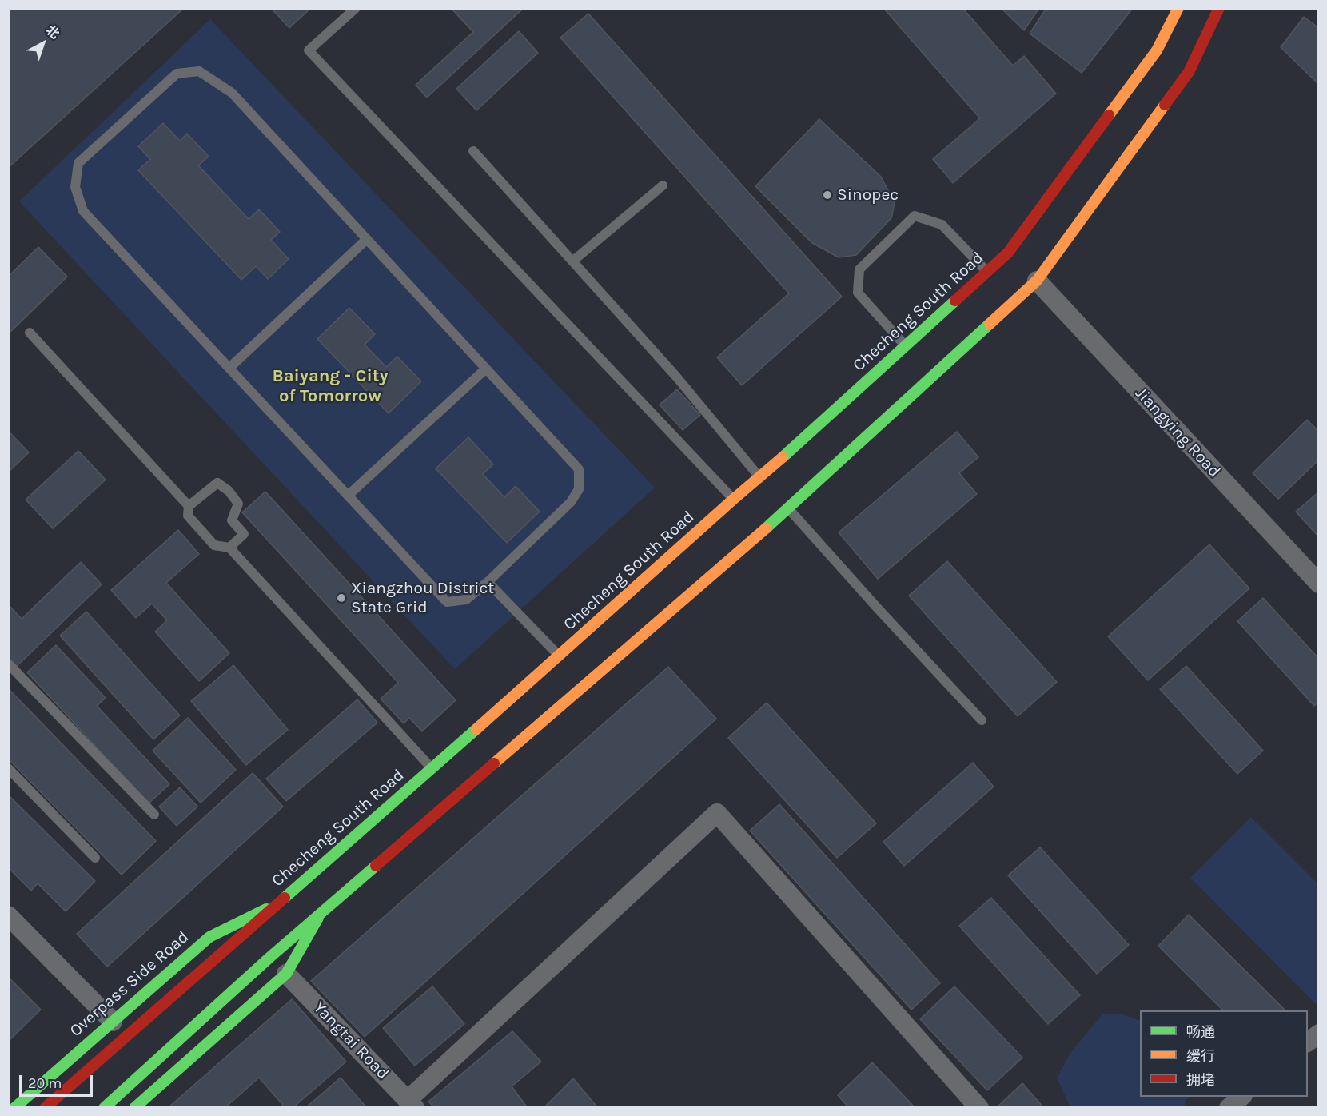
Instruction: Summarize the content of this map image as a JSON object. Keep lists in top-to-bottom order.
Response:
{
  "streets": {
    "main road": ["Checheng South Road", "Overpass Side Road"],
    "street": ["Jiangying Road", "Yangtai Road"]
  },
  "crossings": [
    ["Checheng South Road", "Overpass Side Road"]
  ],
  "districts": ["Baiyang - City of Tomorrow"],
  "places": ["Sinopec", "Xiangzhou District State Grid"],
  "legend": ["畅通", "缓行", "拥堵"],
  "scale_bar": "20 m",
  "north": "top right"
}
